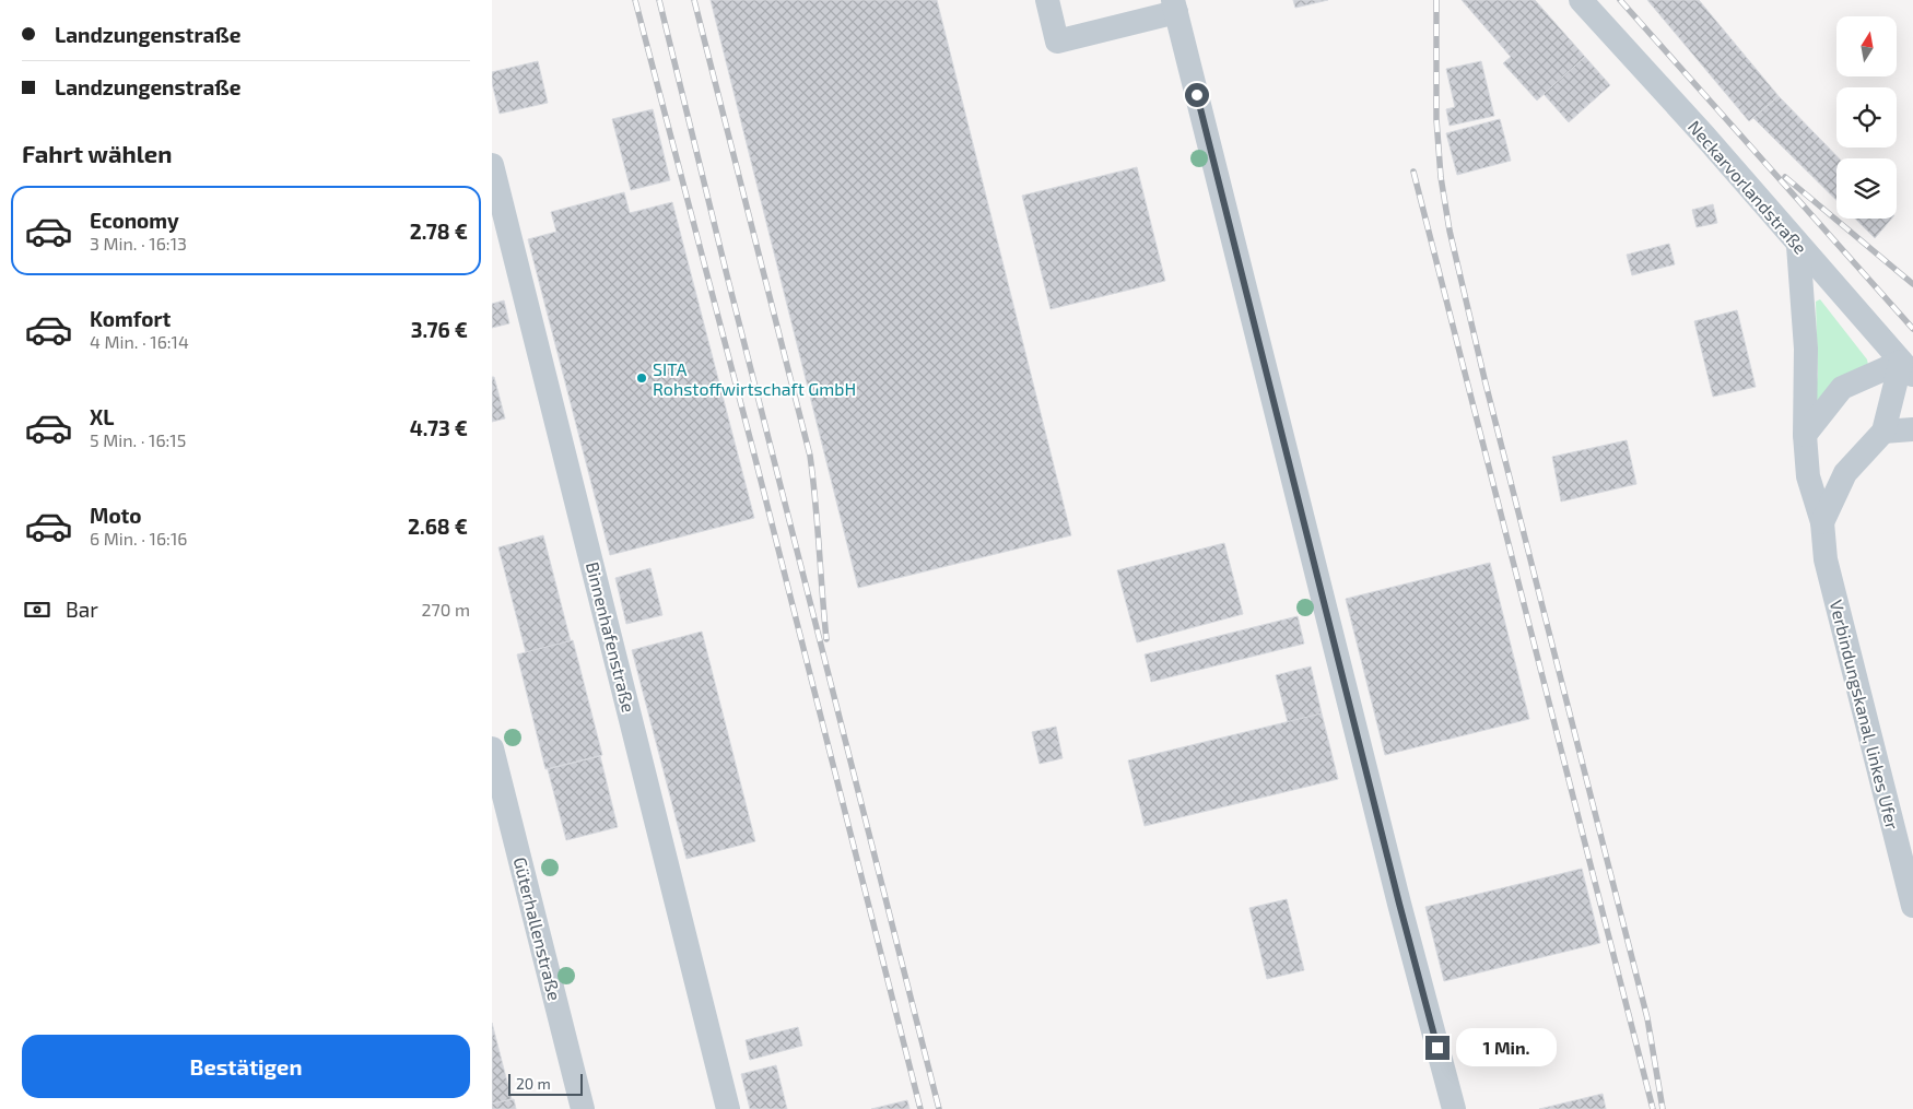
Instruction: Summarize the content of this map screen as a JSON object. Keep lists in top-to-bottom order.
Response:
{
  "streets": {
    "street": [
      "Neckarvorlandstraße",
      "Binnenhafenstraße",
      "Verbindungskanal, linkes Ufer",
      "Güterhallenstraße"
    ]
  },
  "crossings": [
    ["Neckarvorlandstraße", "Verbindungskanal, linkes Ufer"]
  ],
  "places": ["SITA Rohstoffwirtschaft GmbH"],
  "scale_bar": "20 m",
  "north": "top",
  "page": {
    "banner": ["Landzungenstraße", "Landzungenstraße"],
    "heading": "Fahrt wählen",
    "list": [
      {
        "name": "Economy",
        "note": "3 Min. · 16:13",
        "value": "2.78 €"
      },
      {
        "name": "Komfort",
        "note": "4 Min. · 16:14",
        "value": "3.76 €"
      },
      {
        "name": "XL",
        "note": "5 Min. · 16:15",
        "value": "4.73 €"
      },
      {
        "name": "Moto",
        "note": "6 Min. · 16:16",
        "value": "2.68 €"
      }
    ],
    "pay": ["Bar", "270 m"],
    "buttons": "Bestätigen",
    "bubble": "1 Min.",
    "scale": "20 m"
  }
}
